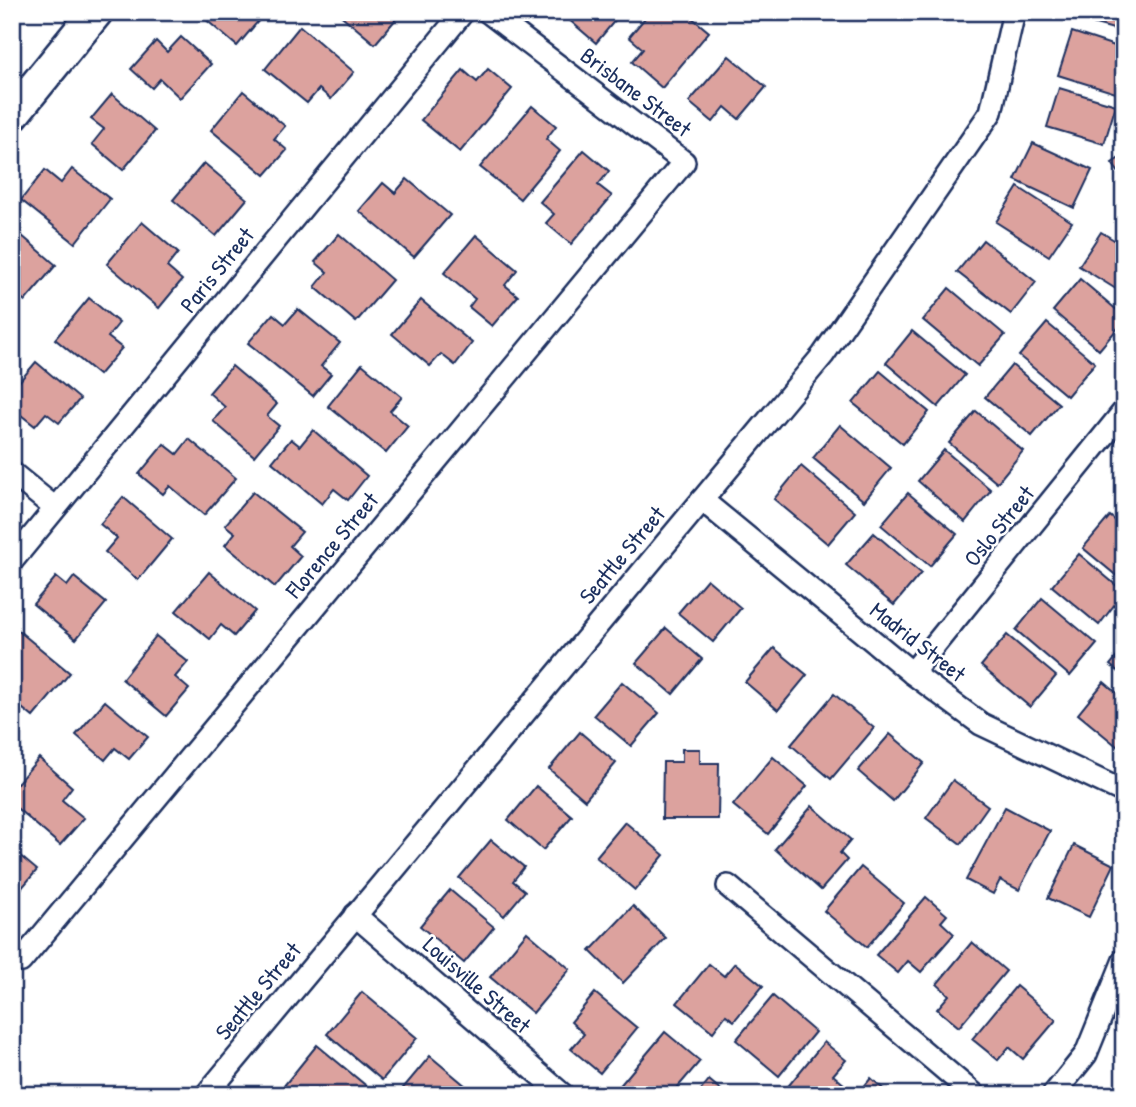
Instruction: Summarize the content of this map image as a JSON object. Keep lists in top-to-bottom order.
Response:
{
  "streets": {
    "street": [
      "Brisbane Street",
      "Paris Street",
      "Oslo Street",
      "Florence Street",
      "Seattle Street",
      "Madrid Street",
      "Louisville Street"
    ]
  },
  "crossings": [
    ["Brisbane Street", "Florence Street"],
    ["Oslo Street", "Madrid Street"],
    ["Seattle Street", "Madrid Street"],
    ["Seattle Street", "Louisville Street"]
  ]
}
